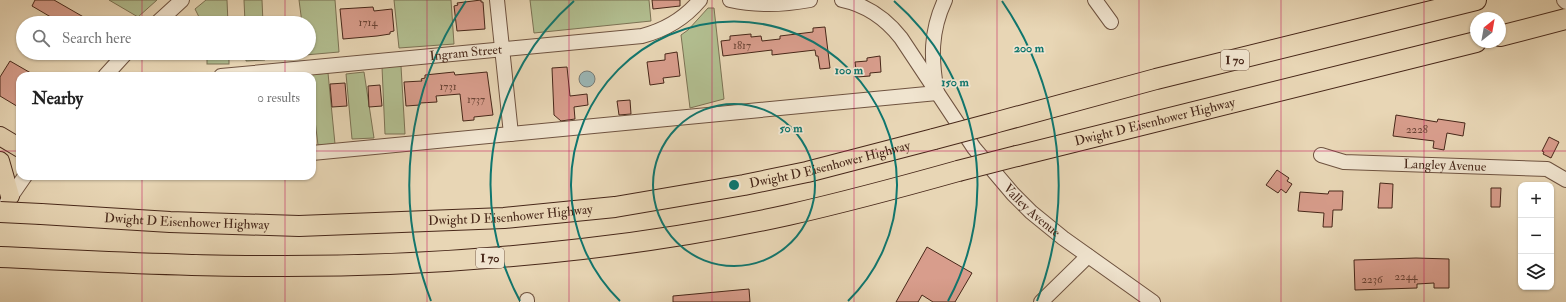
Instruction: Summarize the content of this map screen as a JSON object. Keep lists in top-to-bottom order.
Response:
{
  "streets": {
    "highway": ["I 70", "Dwight D Eisenhower Highway"],
    "street": ["Ingram Street", "Langley Avenue", "Valley Avenue"]
  },
  "house_numbers": [
    "1714",
    "1817",
    "1731",
    "1737",
    "2228",
    "2244",
    "2236"
  ],
  "north": "top right",
  "page": {
    "search": "Search here",
    "heading": ["Nearby", "0 results"],
    "map_buttons": ["+", "−"]
  },
  "rings": [
    "200 m",
    "100 m",
    "150 m",
    "50 m"
  ]
}
